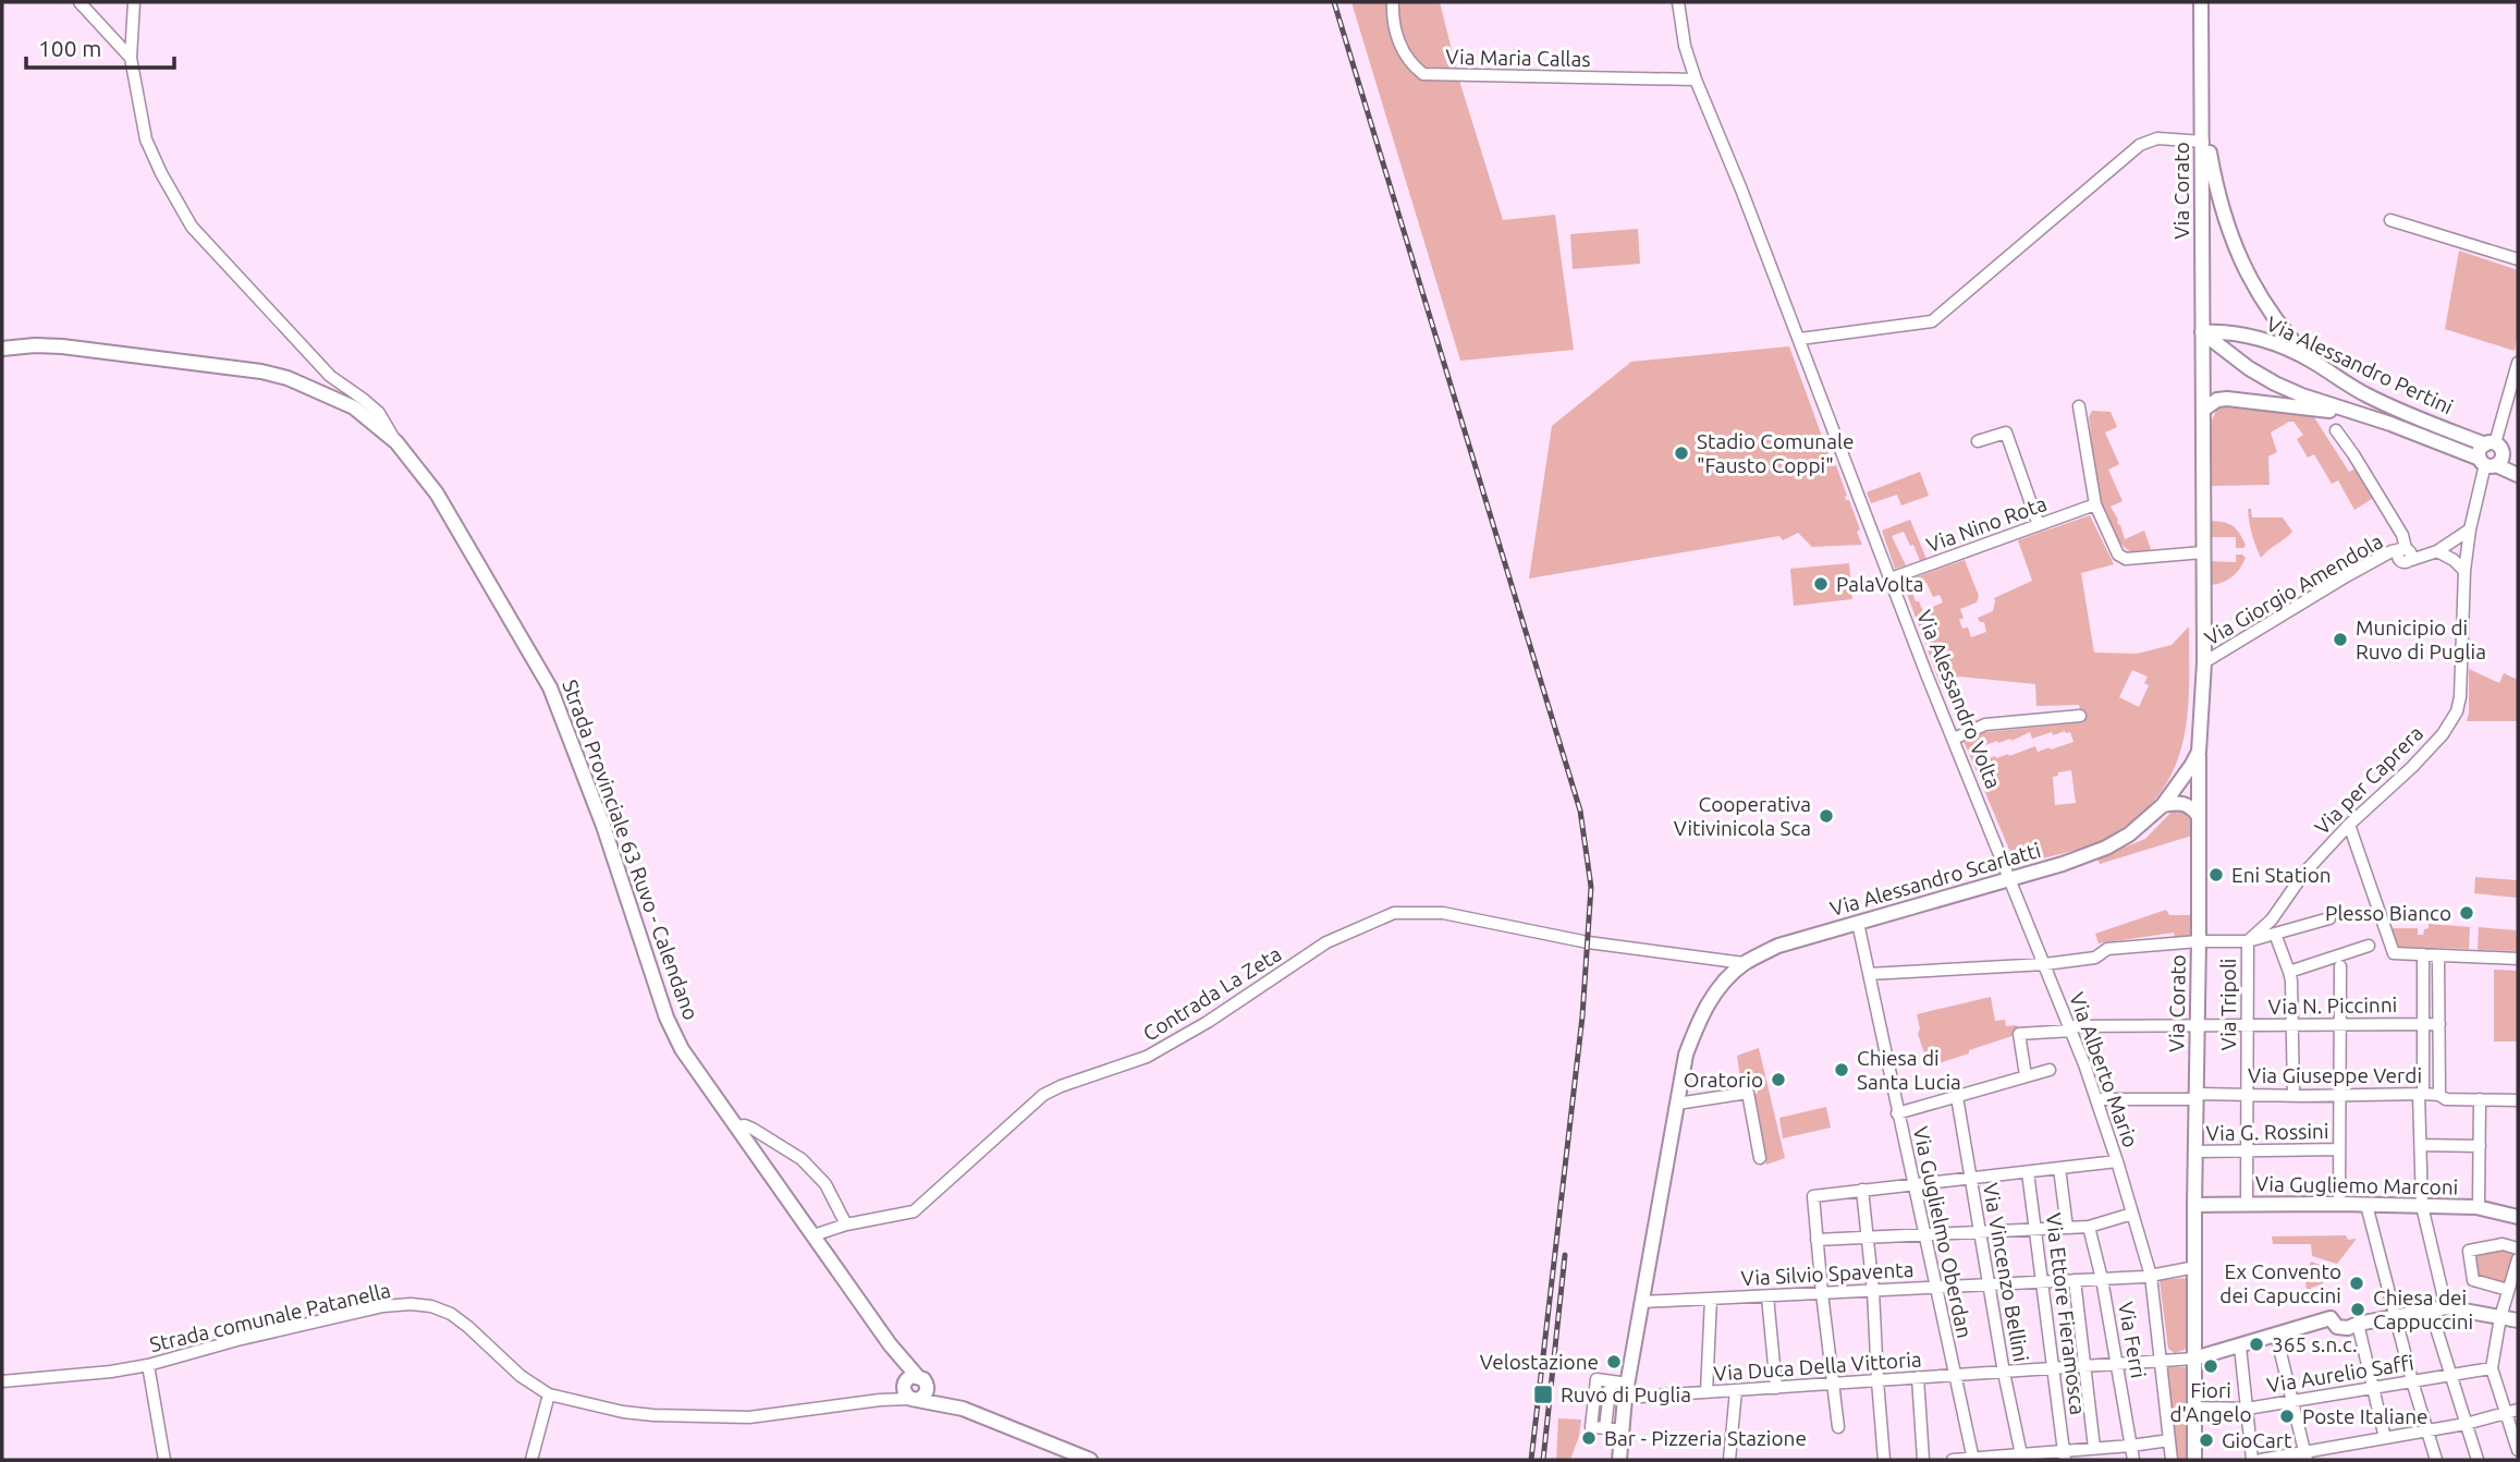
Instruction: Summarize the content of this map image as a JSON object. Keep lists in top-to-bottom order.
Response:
{
  "streets": {
    "main road": [
      "Via Corato",
      "Via Alessandro Pertini",
      "Strada Provinciale 63 Ruvo - Calendano",
      "Via Alessandro Scarlatti",
      "Via Gugliemo Marconi"
    ],
    "street": [
      "Via Maria Callas",
      "Via Nino Rota",
      "Via Giorgio Amendola",
      "Via Alessandro Volta",
      "Via per Caprera",
      "Contrada La Zeta",
      "Via Tripoli",
      "Via N. Piccinni",
      "Via Alberto Mario",
      "Via Giuseppe Verdi",
      "Via G. Rossini",
      "Via Guglielmo Oberdan",
      "Via Vincenzo Bellini",
      "Via Silvio Spaventa",
      "Via Ettore Fieramosca",
      "Strada comunale Patanella",
      "Via Ferri",
      "Via Duca Della Vittoria",
      "Via Aurelio Saffi"
    ]
  },
  "crossings": [
    ["Via Maria Callas", "Via Alessandro Volta"],
    ["Via Corato", "Via Alessandro Pertini"],
    ["Via Corato", "Via Alessandro Scarlatti"],
    ["Via Corato", "Via N. Piccinni"],
    ["Via Corato", "Via Giuseppe Verdi"],
    ["Via Corato", "Via G. Rossini"],
    ["Via Corato", "Via Gugliemo Marconi"],
    ["Via Corato", "Via Silvio Spaventa"],
    ["Via Corato", "Via Duca Della Vittoria"],
    ["Via Corato", "Via Aurelio Saffi"],
    ["Via Alessandro Pertini", "Via per Caprera"],
    ["Via Alessandro Pertini", "Via Alessandro Scarlatti"],
    ["Via Nino Rota", "Via Alessandro Volta"],
    ["Via Giorgio Amendola", "Via per Caprera"],
    ["Via Giorgio Amendola", "Via Alessandro Scarlatti"],
    ["Via Alessandro Volta", "Via Alessandro Scarlatti"],
    ["Via Alessandro Volta", "Via Alberto Mario"],
    ["Via per Caprera", "Via Tripoli"],
    ["Strada Provinciale 63 Ruvo - Calendano", "Contrada La Zeta"],
    ["Strada Provinciale 63 Ruvo - Calendano", "Strada comunale Patanella"],
    ["Via Alessandro Scarlatti", "Contrada La Zeta"],
    ["Via Alessandro Scarlatti", "Via Alberto Mario"],
    ["Via Alessandro Scarlatti", "Via Guglielmo Oberdan"],
    ["Via Alessandro Scarlatti", "Via Silvio Spaventa"],
    ["Via Alessandro Scarlatti", "Via Duca Della Vittoria"],
    ["Via Tripoli", "Via N. Piccinni"],
    ["Via Tripoli", "Via Giuseppe Verdi"],
    ["Via Tripoli", "Via G. Rossini"],
    ["Via Tripoli", "Via Gugliemo Marconi"],
    ["Via N. Piccinni", "Via Alberto Mario"],
    ["Via Alberto Mario", "Via Giuseppe Verdi"],
    ["Via Alberto Mario", "Via Silvio Spaventa"],
    ["Via Alberto Mario", "Via Duca Della Vittoria"],
    ["Via Guglielmo Oberdan", "Via Silvio Spaventa"],
    ["Via Guglielmo Oberdan", "Via Duca Della Vittoria"],
    ["Via Vincenzo Bellini", "Via Silvio Spaventa"],
    ["Via Vincenzo Bellini", "Via Duca Della Vittoria"],
    ["Via Silvio Spaventa", "Via Ettore Fieramosca"],
    ["Via Silvio Spaventa", "Via Ferri"],
    ["Via Ettore Fieramosca", "Via Duca Della Vittoria"],
    ["Via Ferri", "Via Duca Della Vittoria"]
  ],
  "places": {
    "other": [
      "Stadio Comunale \"Fausto Coppi\"",
      "PalaVolta",
      "Municipio di Ruvo di Puglia",
      "Cooperativa Vitivinicola Sca",
      "Eni Station",
      "Plesso Bianco",
      "Chiesa di Santa Lucia",
      "Oratorio",
      "Ex Convento dei Capuccini",
      "Chiesa dei Cappuccini",
      "365 s.n.c.",
      "Velostazione",
      "Fiori d'Angelo",
      "Poste Italiane",
      "Bar - Pizzeria Stazione",
      "GioCart"
    ],
    "transit": ["Ruvo di Puglia"]
  },
  "scale_bar": "100 m"
}
